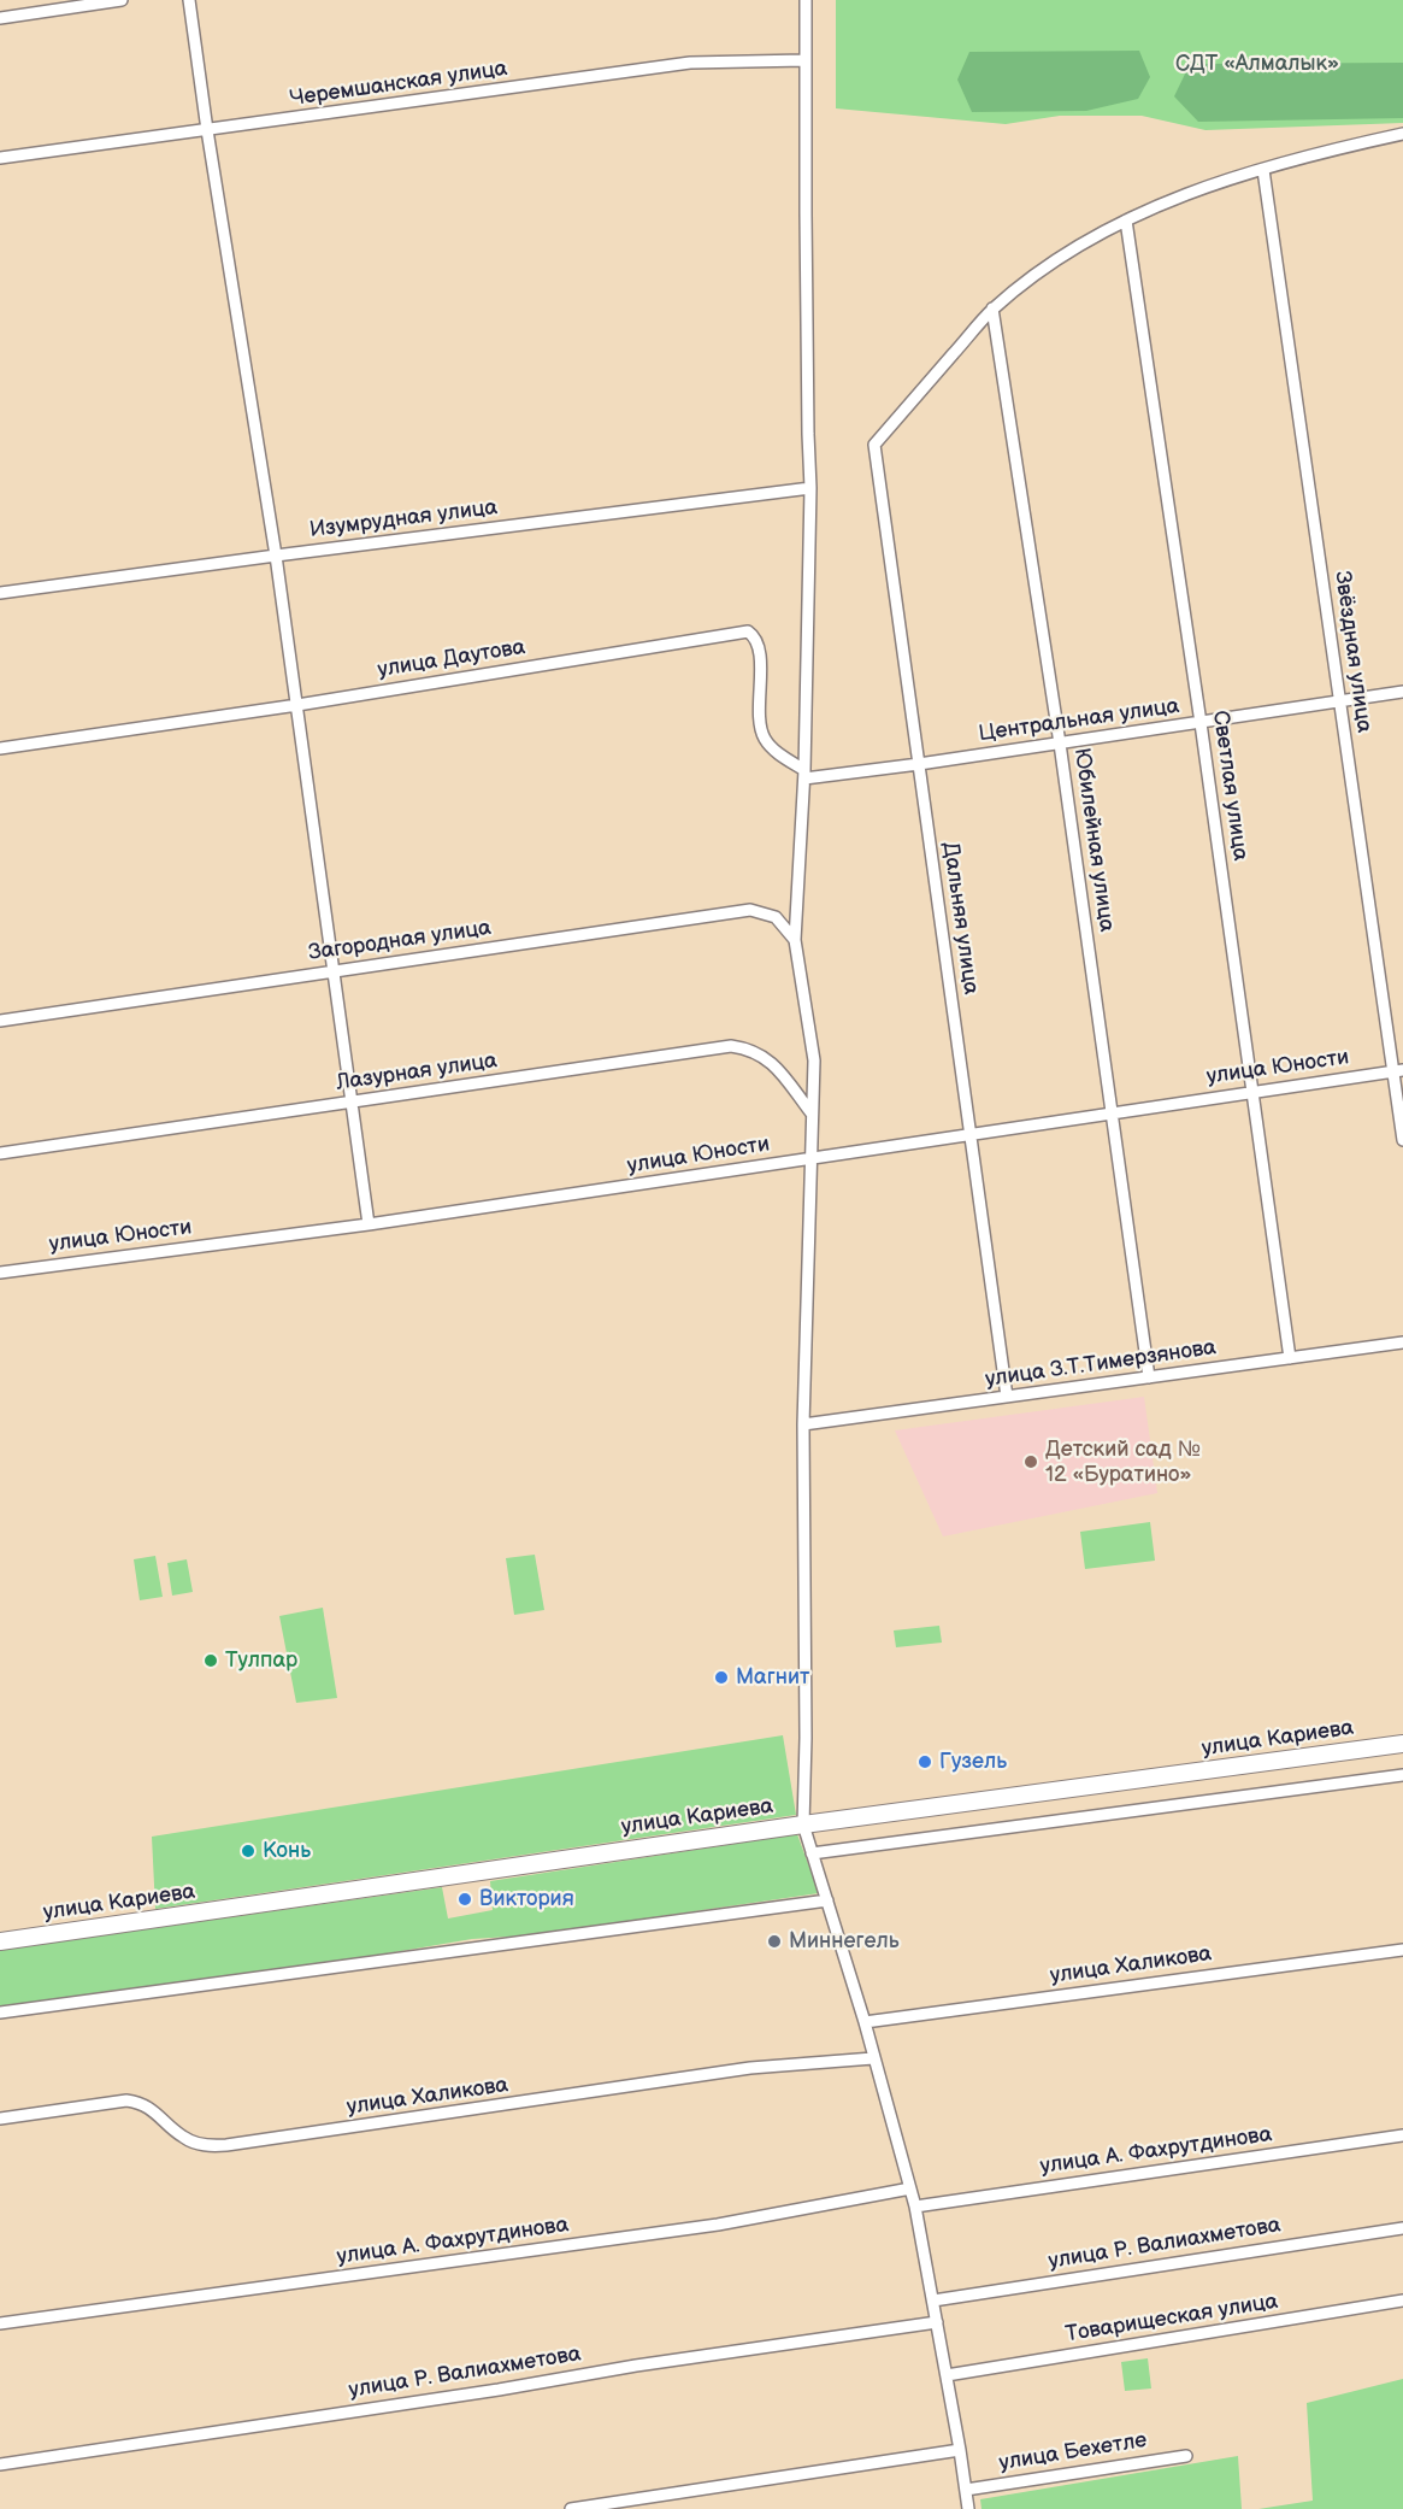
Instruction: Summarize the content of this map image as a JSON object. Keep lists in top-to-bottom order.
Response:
{
  "streets": {
    "main road": ["улица Кариева"],
    "street": [
      "Черемшанская улица",
      "Изумрудная улица",
      "Звёздная улица",
      "улица Даутова",
      "Центральная улица",
      "Светлая улица",
      "Юбилейная улица",
      "Дальняя улица",
      "Загородная улица",
      "улица Юности",
      "Лазурная улица",
      "улица З.Т.Тимерзянова",
      "улица Халикова",
      "улица А. Фахрутдинова",
      "улица Р. Валиахметова",
      "Товарищеская улица",
      "улица Бехетле"
    ]
  },
  "crossings": [
    ["Звёздная улица", "Центральная улица"],
    ["Звёздная улица", "улица Юности"],
    ["улица Даутова", "Центральная улица"],
    ["Центральная улица", "Светлая улица"],
    ["Центральная улица", "Юбилейная улица"],
    ["Центральная улица", "Дальняя улица"],
    ["Светлая улица", "улица Юности"],
    ["Светлая улица", "улица З.Т.Тимерзянова"],
    ["Юбилейная улица", "Дальняя улица"],
    ["Юбилейная улица", "улица Юности"],
    ["Юбилейная улица", "улица З.Т.Тимерзянова"],
    ["Дальняя улица", "улица Юности"],
    ["Дальняя улица", "улица З.Т.Тимерзянова"]
  ],
  "parks": ["СДТ «Алмалык»"],
  "places": [
    "Детский сад № 12 «Буратино»",
    "Тулпар",
    "Магнит",
    "Гузель",
    "Конь",
    "Виктория",
    "Миннегель"
  ]
}
